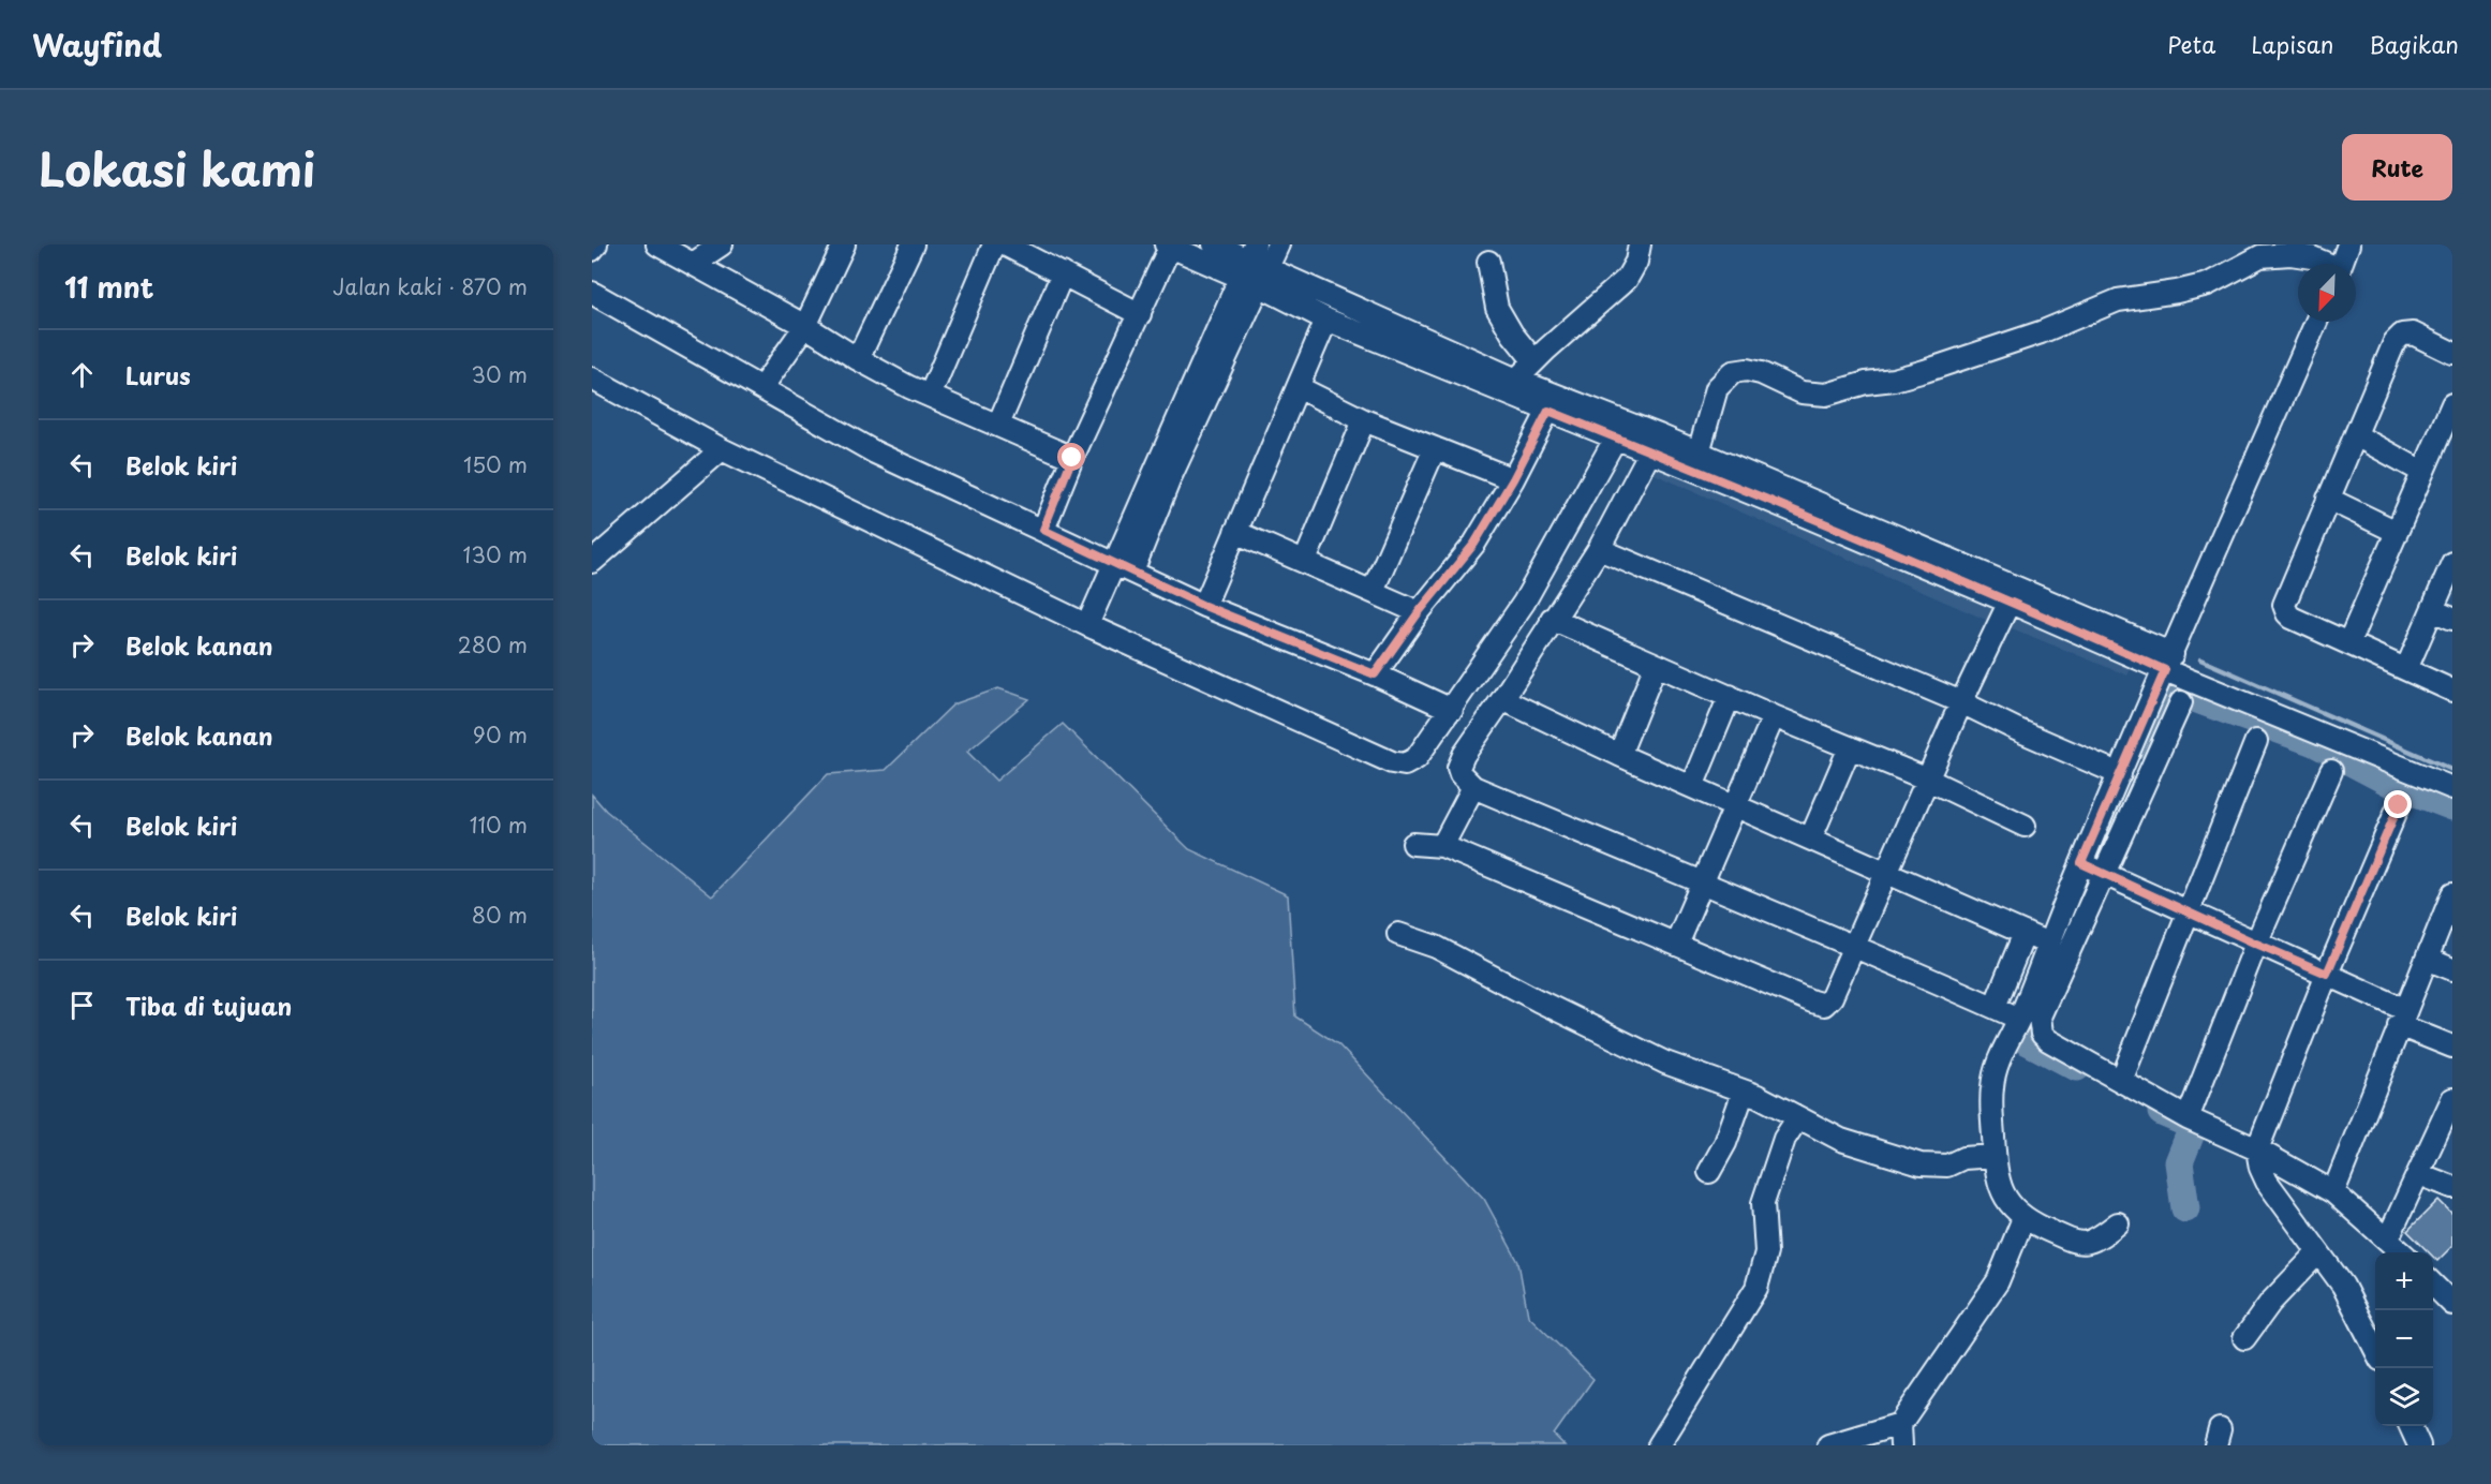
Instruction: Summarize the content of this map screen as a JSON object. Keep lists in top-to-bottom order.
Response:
{
  "north": "bottom left",
  "page": {
    "header": "Wayfind",
    "nav": ["Peta", "Lapisan", "Bagikan"],
    "title": "Lokasi kami",
    "buttons": "Rute",
    "heading": ["11 mnt", "Jalan kaki · 870 m"],
    "list": [
      ["Lurus", "30 m"],
      ["Belok kiri", "150 m"],
      ["Belok kiri", "130 m"],
      ["Belok kanan", "280 m"],
      ["Belok kanan", "90 m"],
      ["Belok kiri", "110 m"],
      ["Belok kiri", "80 m"],
      "Tiba di tujuan"
    ],
    "map_buttons": ["+", "−"]
  }
}
